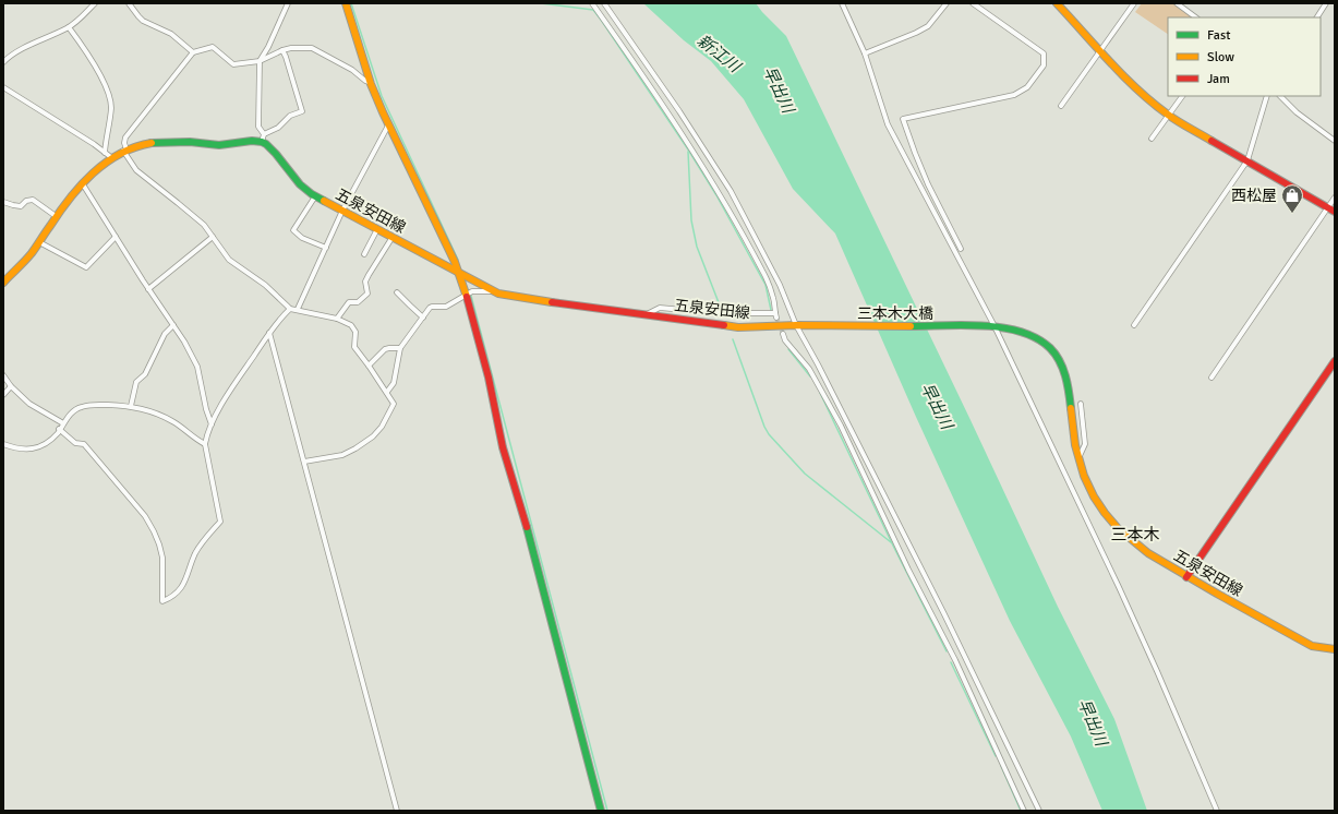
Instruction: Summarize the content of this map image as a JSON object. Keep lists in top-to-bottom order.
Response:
{
  "streets": {
    "main road": ["五泉安田線", "三本木大橋"]
  },
  "crossings": [
    ["五泉安田線", "三本木大橋"]
  ],
  "districts": ["三本木"],
  "water": ["新江川", "早出川"],
  "places": {
    "shop": ["西松屋"]
  },
  "legend": ["Fast", "Slow", "Jam"]
}
